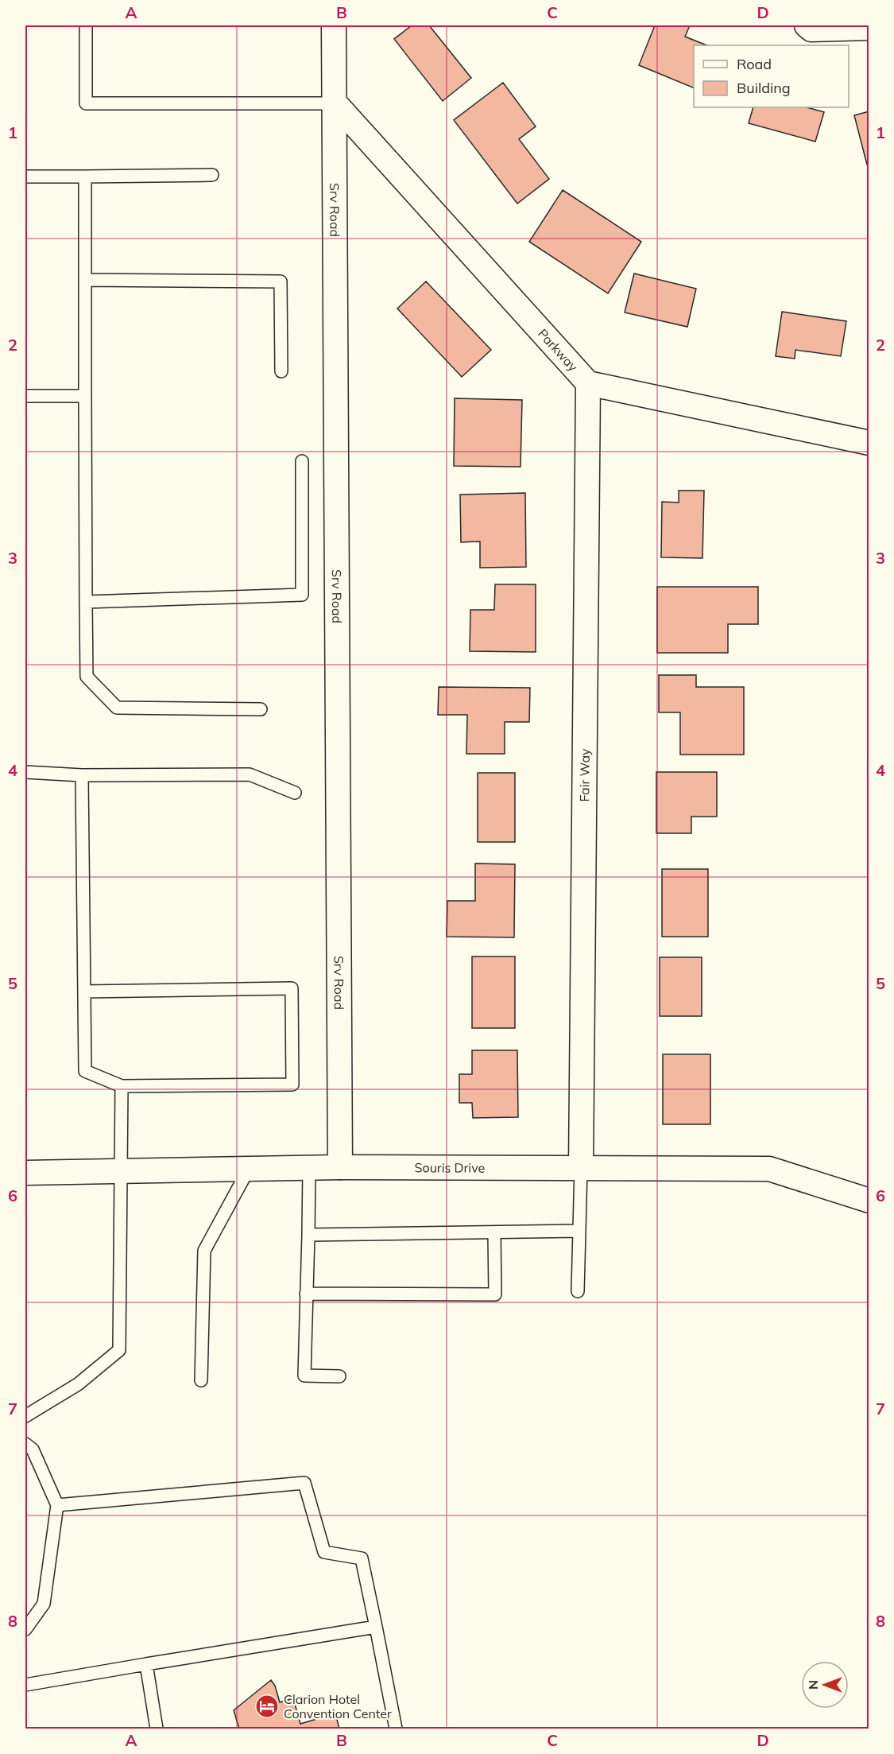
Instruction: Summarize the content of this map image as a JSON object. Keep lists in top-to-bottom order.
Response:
{
  "streets": {
    "street": [
      "Srv Road",
      "Parkway",
      "Fair Way",
      "Souris Drive"
    ]
  },
  "crossings": [
    ["Srv Road", "Parkway"],
    ["Srv Road", "Souris Drive"],
    ["Parkway", "Fair Way"],
    ["Fair Way", "Souris Drive"]
  ],
  "places": {
    "hotel": ["Clarion Hotel Convention Center"]
  },
  "legend": ["Road", "Building"],
  "north": "left",
  "grid": {
    "columns": [
      "A",
      "B",
      "C",
      "D"
    ],
    "rows": [
      "1",
      "2",
      "3",
      "4",
      "5",
      "6",
      "7",
      "8"
    ]
  }
}
